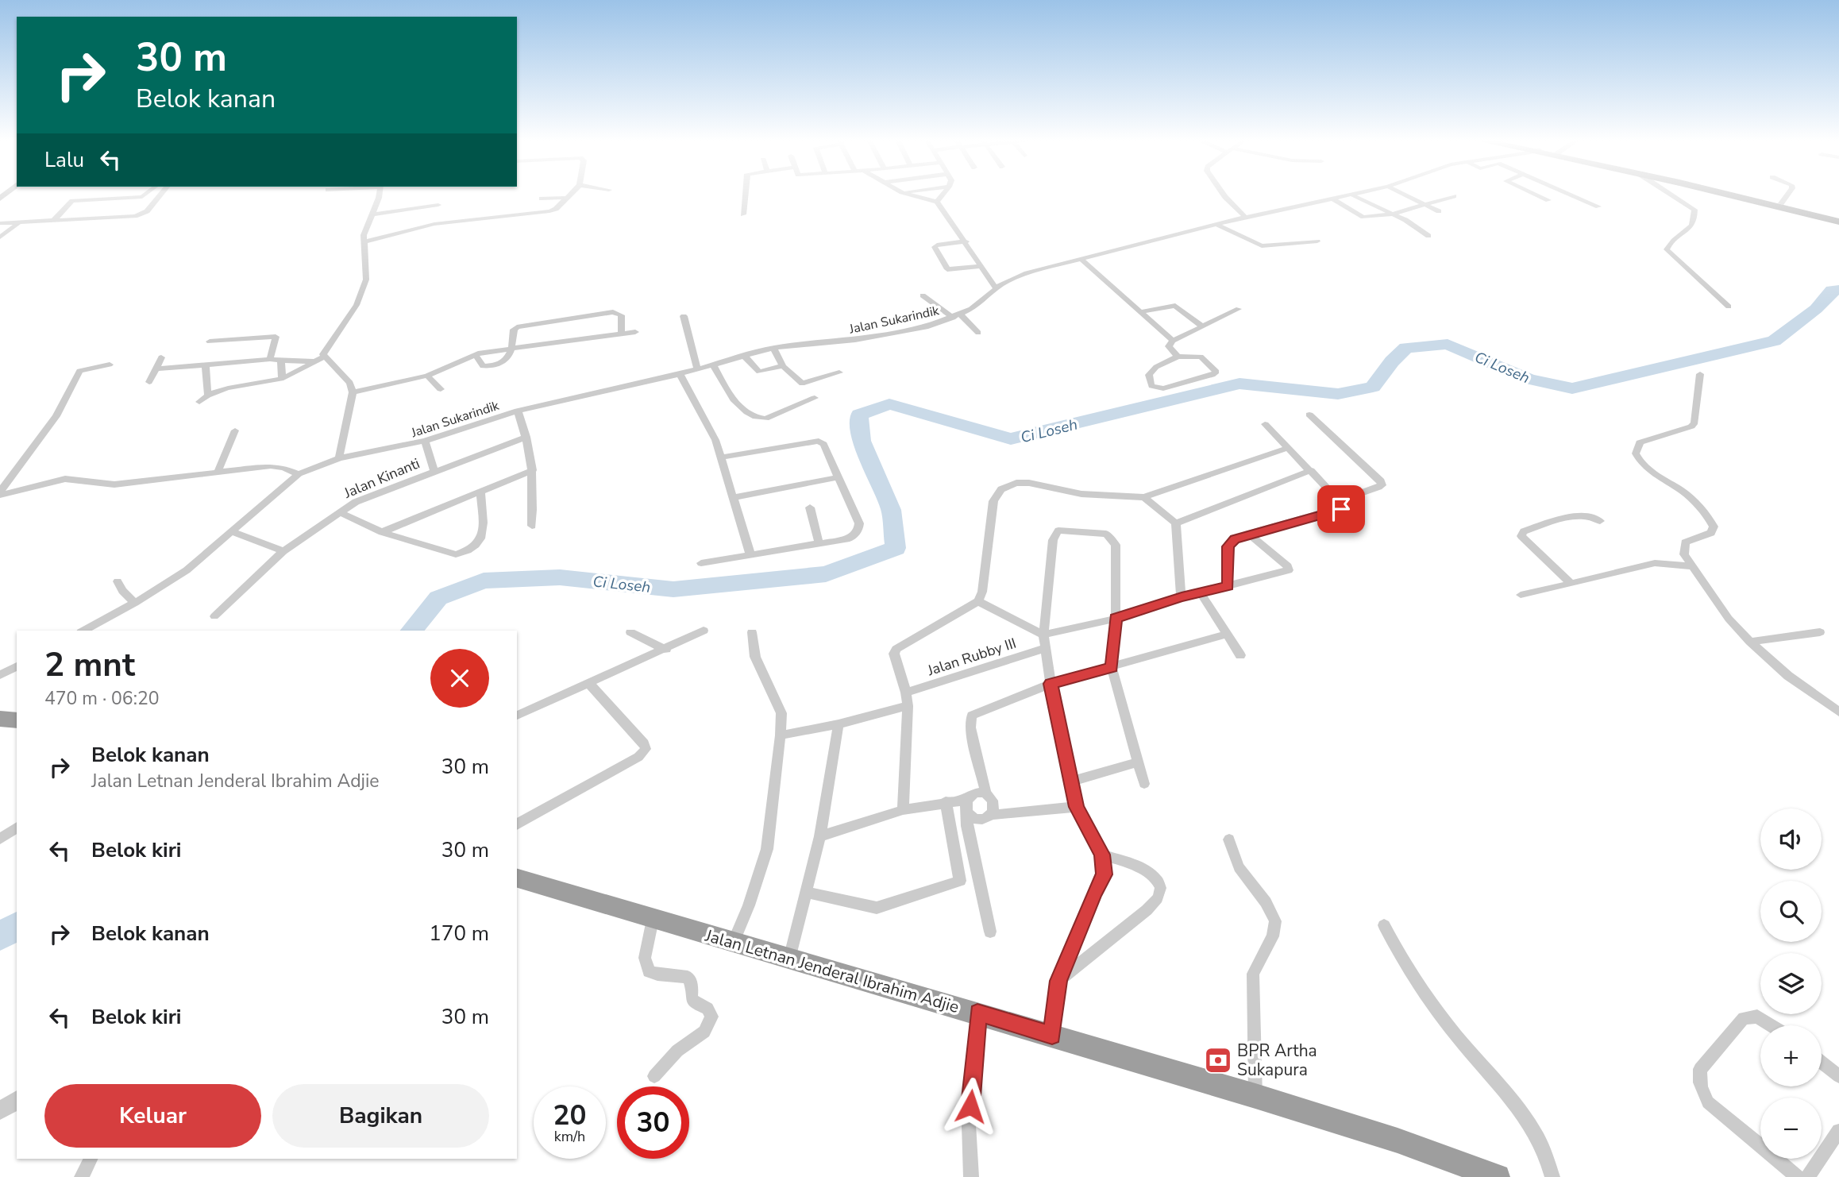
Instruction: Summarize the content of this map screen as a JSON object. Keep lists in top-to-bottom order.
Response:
{
  "streets": {
    "highway": ["Jalan Letnan Jenderal Ibrahim Adjie"],
    "street": ["Jalan Sukarindik", "Jalan Kinanti", "Jalan Rubby III"]
  },
  "water": ["Ci Loseh"],
  "places": {
    "bank": ["BPR Artha Sukapura"]
  },
  "page": {
    "turn": ["30 m", "Belok kanan"],
    "then": "Lalu",
    "heading": ["2 mnt", "470 m · 06:20"],
    "list": [
      {
        "name": "Belok kanan",
        "note": "Jalan Letnan Jenderal Ibrahim Adjie",
        "value": "30 m"
      },
      {
        "name": "Belok kiri",
        "value": "30 m"
      },
      {
        "name": "Belok kanan",
        "value": "170 m"
      },
      {
        "name": "Belok kiri",
        "value": "30 m"
      }
    ],
    "map_buttons": ["+", "−"],
    "buttons": ["Keluar", "Bagikan"],
    "speed": "20 km/h",
    "limit": "30"
  }
}
